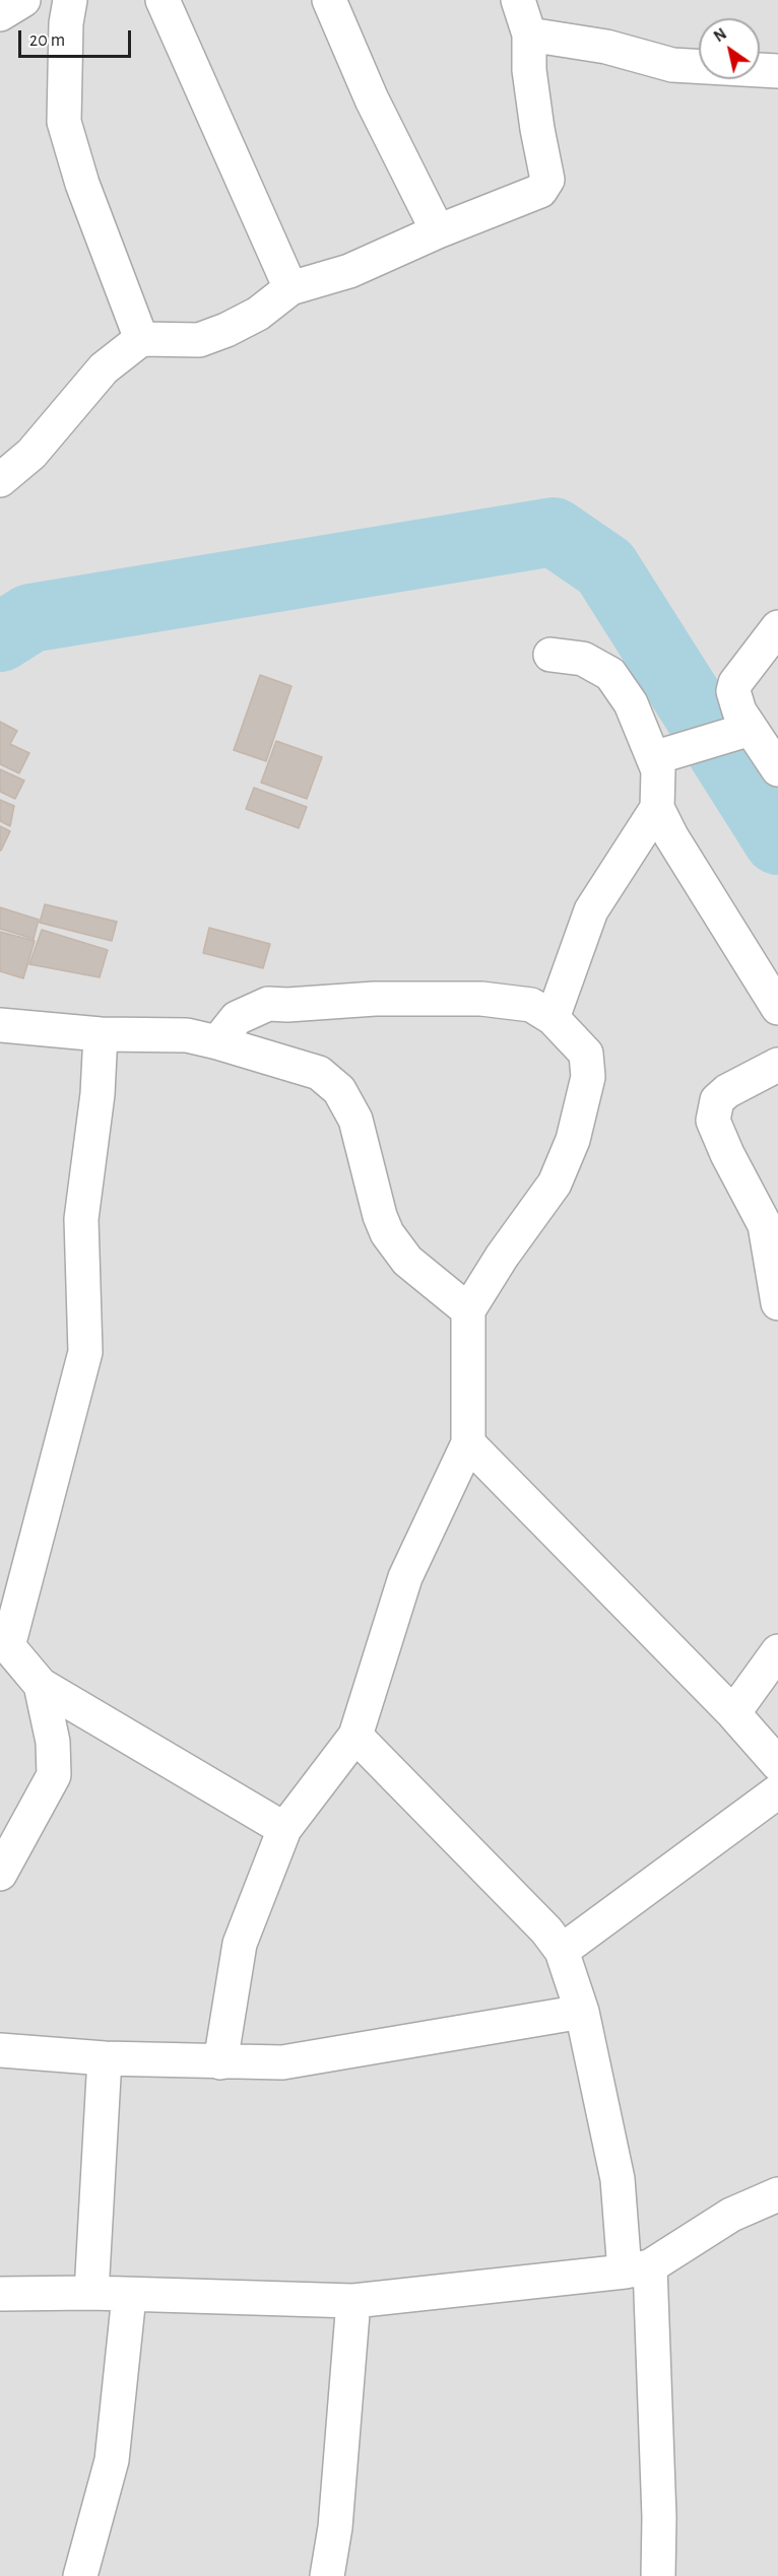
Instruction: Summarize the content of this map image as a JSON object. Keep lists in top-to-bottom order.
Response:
{
  "scale_bar": "20 m",
  "north": "top left"
}
